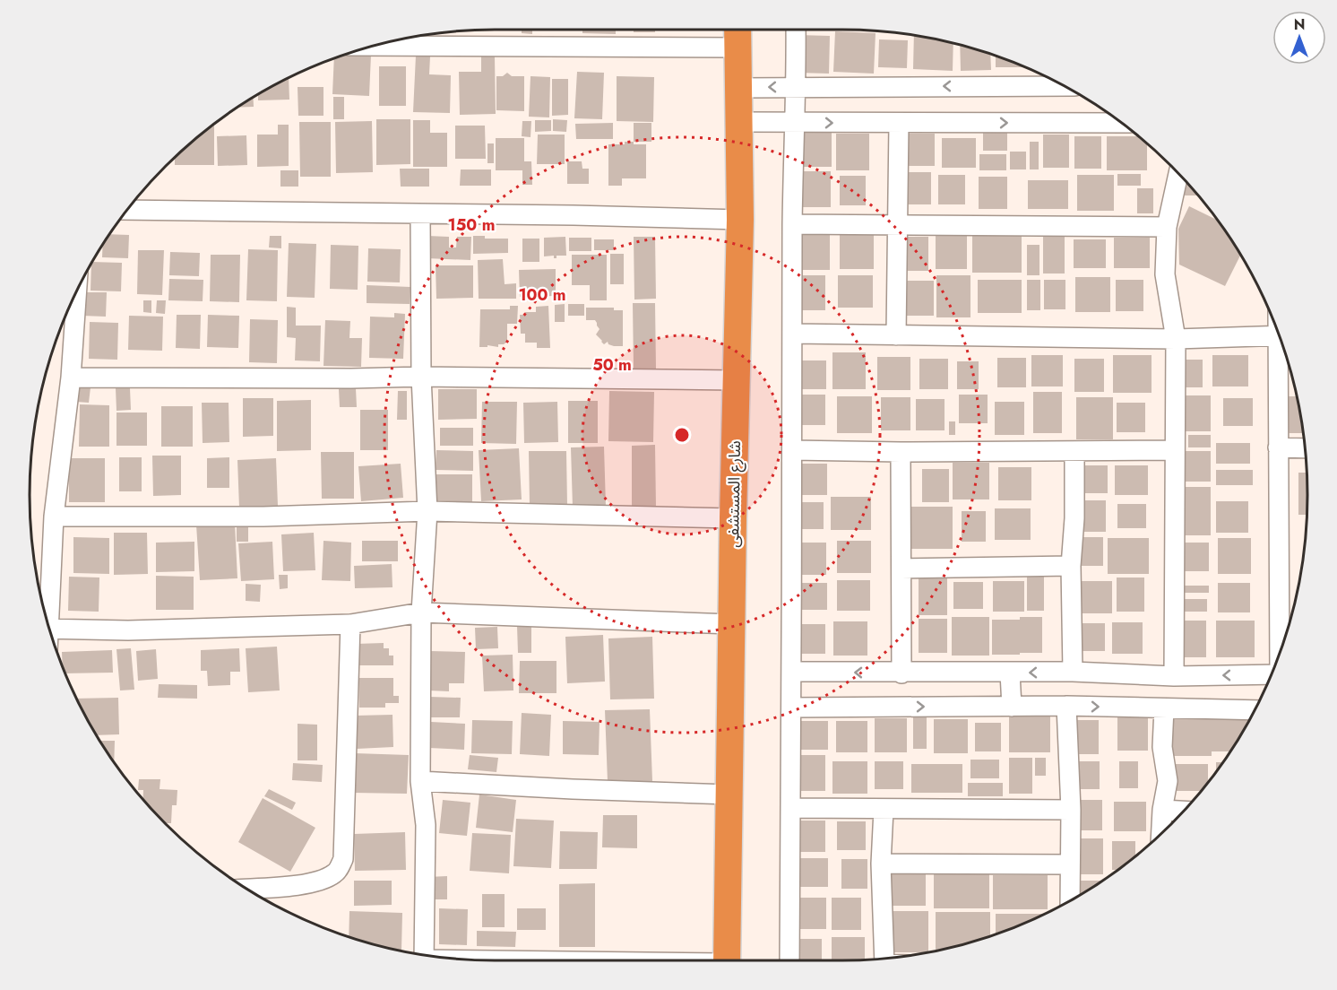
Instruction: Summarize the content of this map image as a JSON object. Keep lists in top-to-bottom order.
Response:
{
  "streets": {
    "highway": ["شارع المستشفى"]
  },
  "north": "top",
  "rings": ["150 m", "100 m", "50 m"]
}
